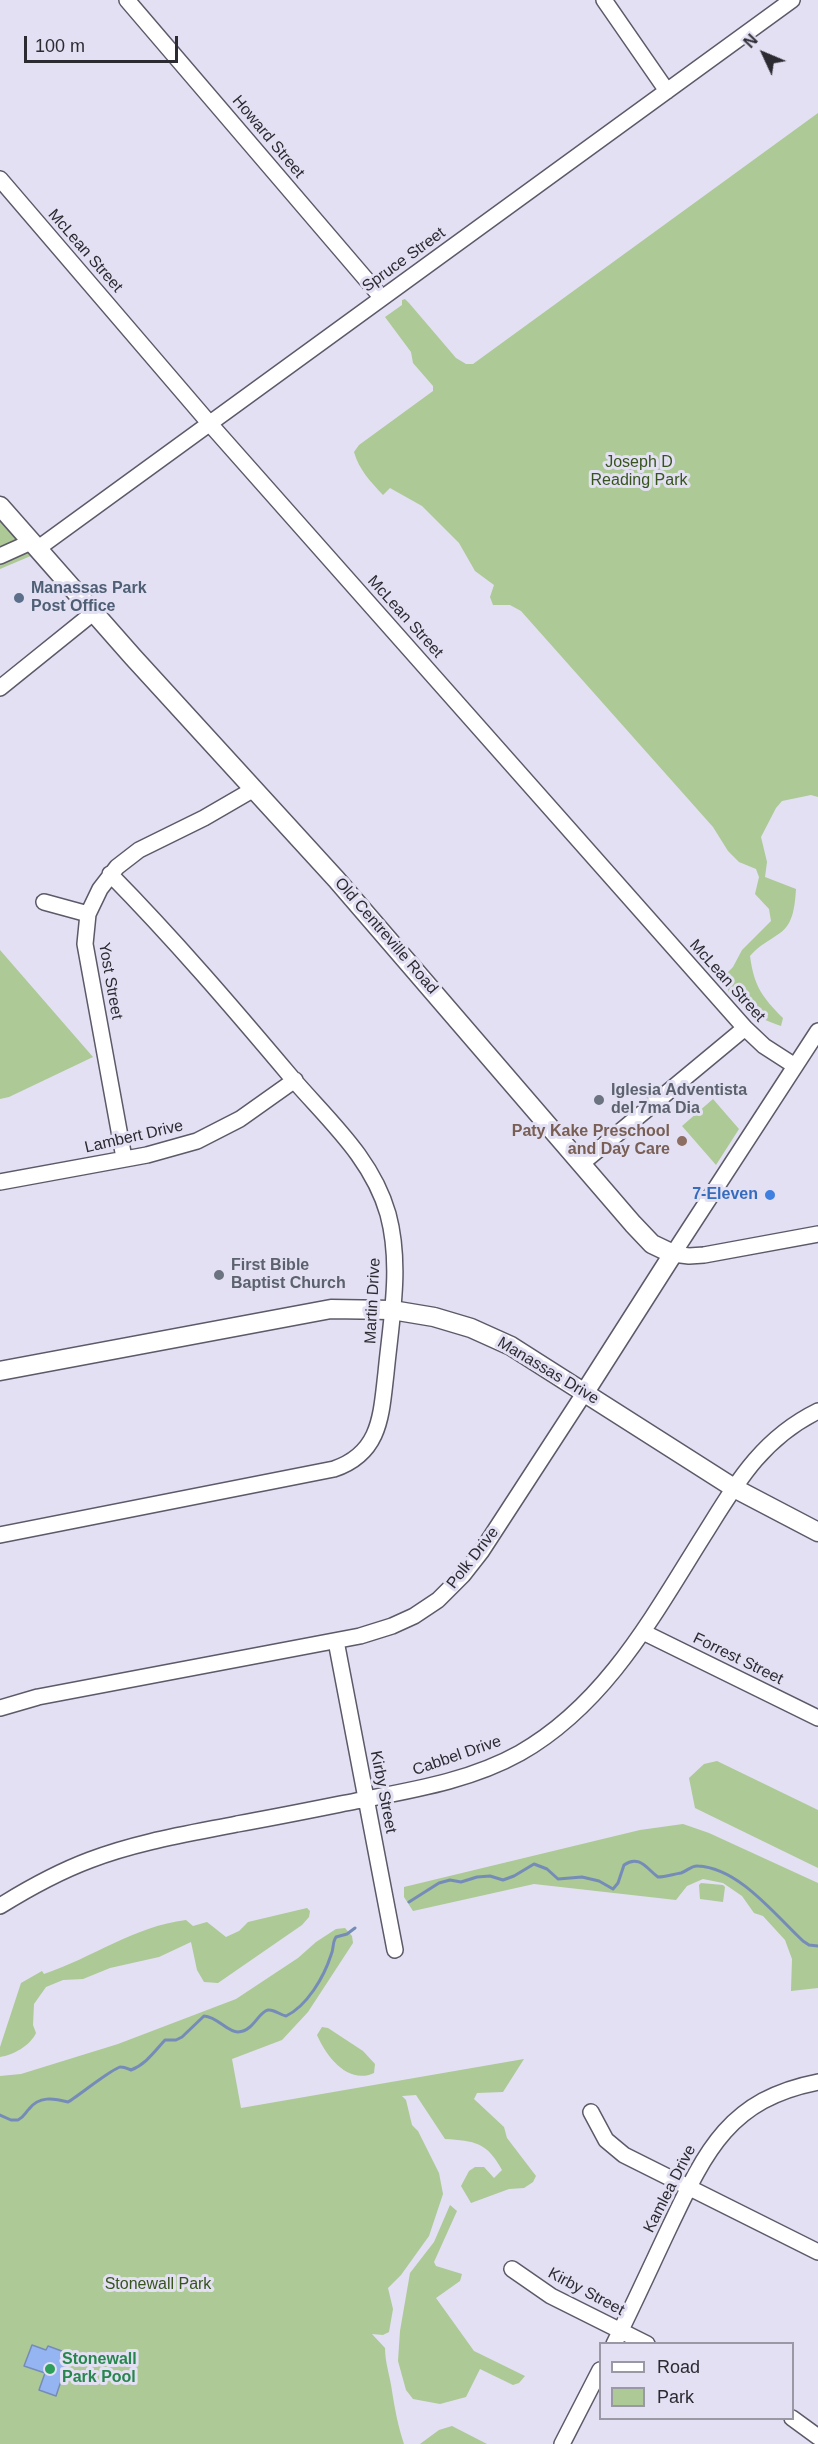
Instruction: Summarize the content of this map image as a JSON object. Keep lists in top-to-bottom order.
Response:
{
  "streets": {
    "main road": ["Old Centreville Road", "Manassas Drive", "Polk Drive"],
    "street": [
      "Howard Street",
      "McLean Street",
      "Spruce Street",
      "Yost Street",
      "Lambert Drive",
      "Martin Drive",
      "Forrest Street",
      "Cabbel Drive",
      "Kirby Street",
      "Kamlea Drive"
    ]
  },
  "crossings": [
    ["Howard Street", "Spruce Street"],
    ["McLean Street", "Spruce Street"],
    ["Spruce Street", "Old Centreville Road"],
    ["Old Centreville Road", "Yost Street"],
    ["Old Centreville Road", "Polk Drive"],
    ["Yost Street", "Lambert Drive"],
    ["Yost Street", "Martin Drive"],
    ["Lambert Drive", "Martin Drive"],
    ["Martin Drive", "Manassas Drive"],
    ["Manassas Drive", "Polk Drive"],
    ["Manassas Drive", "Cabbel Drive"],
    ["Polk Drive", "Kirby Street"],
    ["Forrest Street", "Cabbel Drive"],
    ["Cabbel Drive", "Kirby Street"],
    ["Kirby Street", "Kamlea Drive"]
  ],
  "parks": ["Joseph D Reading Park", "Stonewall Park"],
  "places": [
    "Manassas Park Post Office",
    "Iglesia Adventista del 7ma Dia",
    "Paty Kake Preschool and Day Care",
    "7-Eleven",
    "First Bible Baptist Church",
    "Stonewall Park Pool"
  ],
  "legend": ["Road", "Park"],
  "scale_bar": "100 m",
  "north": "top left"
}
